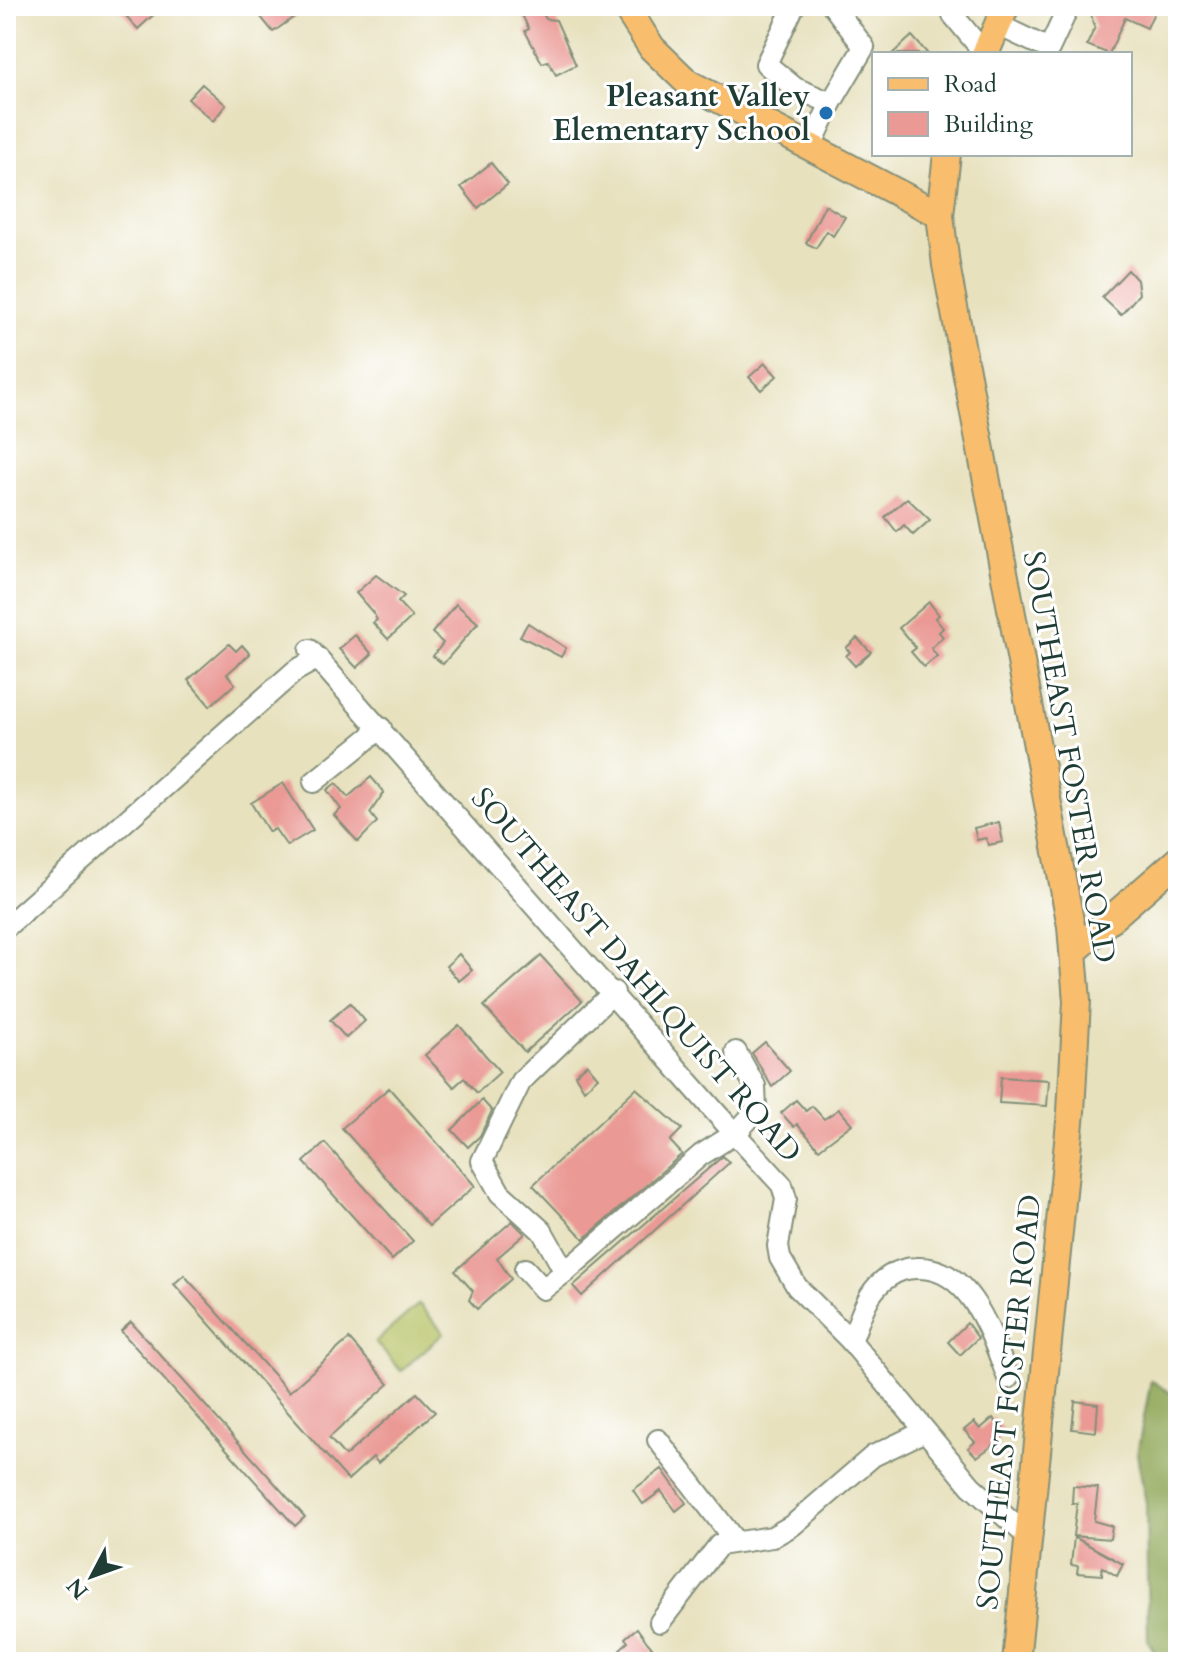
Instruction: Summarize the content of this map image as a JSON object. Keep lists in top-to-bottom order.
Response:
{
  "streets": {
    "main road": ["SOUTHEAST FOSTER ROAD"],
    "street": ["SOUTHEAST DAHLQUIST ROAD"]
  },
  "crossings": [
    ["SOUTHEAST FOSTER ROAD", "SOUTHEAST DAHLQUIST ROAD"]
  ],
  "places": ["Pleasant Valley Elementary School"],
  "legend": ["Road", "Building"],
  "north": "bottom left"
}
